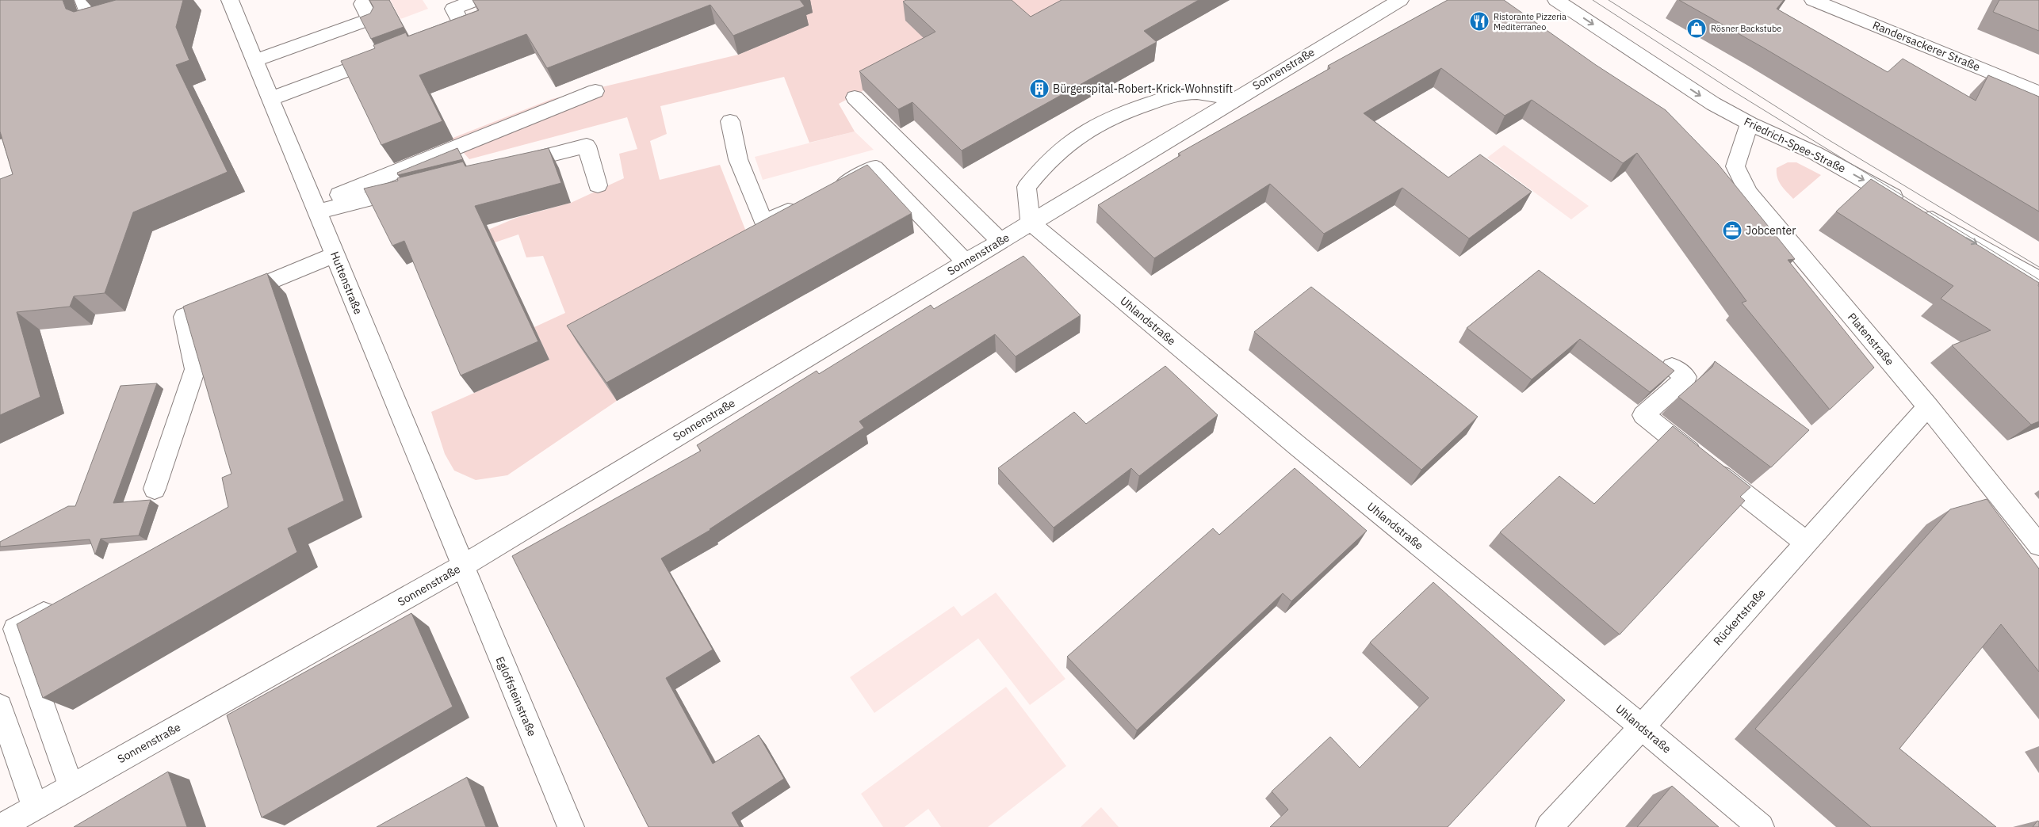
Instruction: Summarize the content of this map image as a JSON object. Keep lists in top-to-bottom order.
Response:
{
  "streets": {
    "street": [
      "Randersackerer Straße",
      "Sonnenstraße",
      "Friedrich-Spee-Straße",
      "Huttenstraße",
      "Uhlandstraße",
      "Platenstraße",
      "Rückertstraße",
      "Egloffsteinstraße"
    ]
  },
  "crossings": [
    ["Sonnenstraße", "Huttenstraße"],
    ["Sonnenstraße", "Uhlandstraße"],
    ["Sonnenstraße", "Egloffsteinstraße"],
    ["Friedrich-Spee-Straße", "Platenstraße"],
    ["Huttenstraße", "Egloffsteinstraße"],
    ["Uhlandstraße", "Rückertstraße"],
    ["Platenstraße", "Rückertstraße"]
  ],
  "one_way": ["Friedrich-Spee-Straße"],
  "places": {
    "restaurant": ["Ristorante Pizzeria Mediterraneo"],
    "shop": ["Rösner Backstube"],
    "building": ["Bürgerspital-Robert-Krick-Wohnstift"],
    "office": ["Jobcenter"]
  }
}
